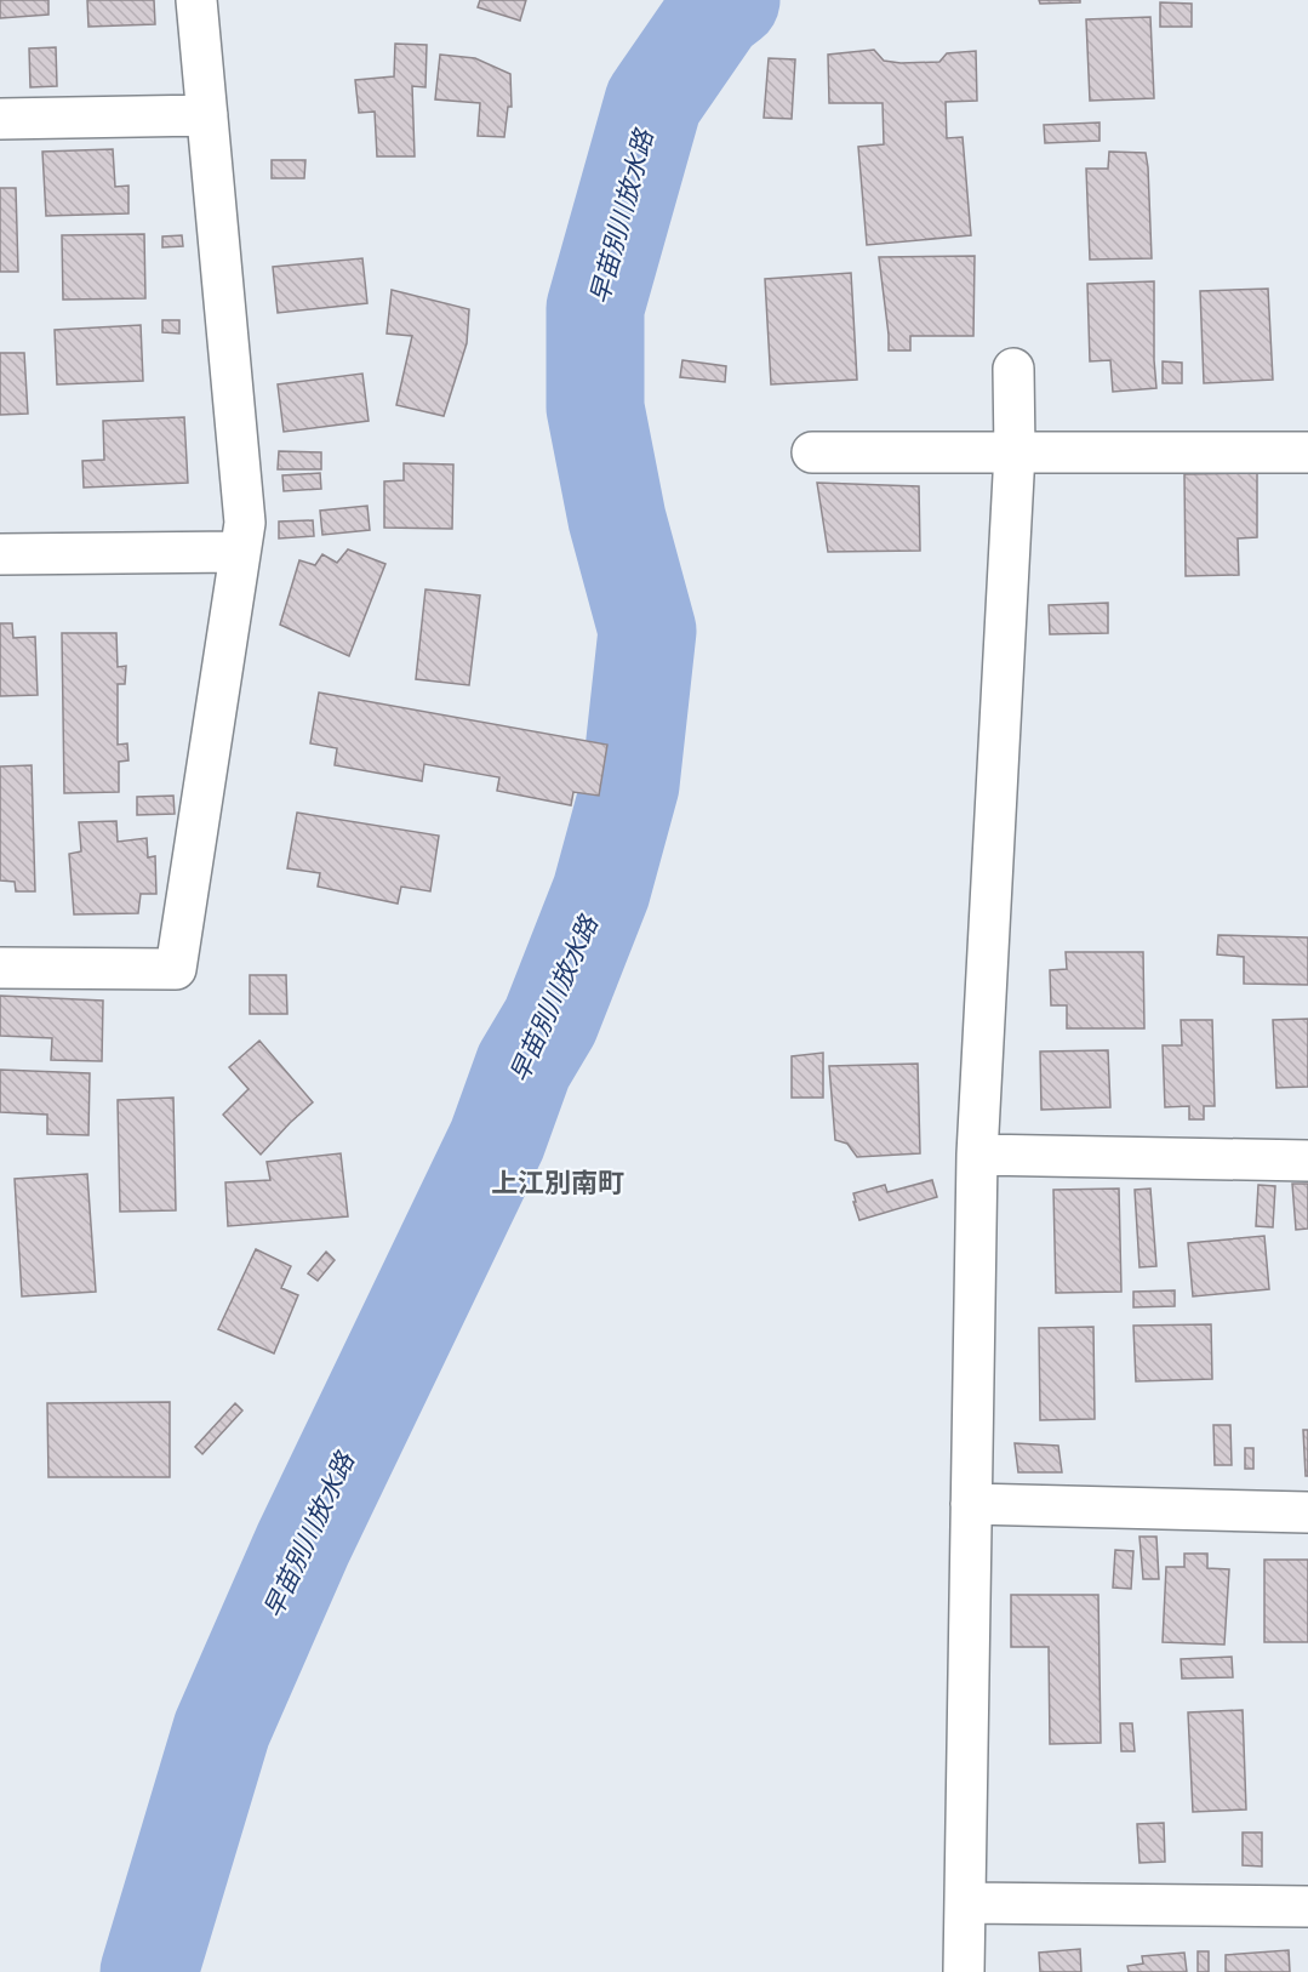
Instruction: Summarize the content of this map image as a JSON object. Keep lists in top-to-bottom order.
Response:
{
  "districts": ["上江別南町"],
  "water": ["早苗別川放水路"]
}
